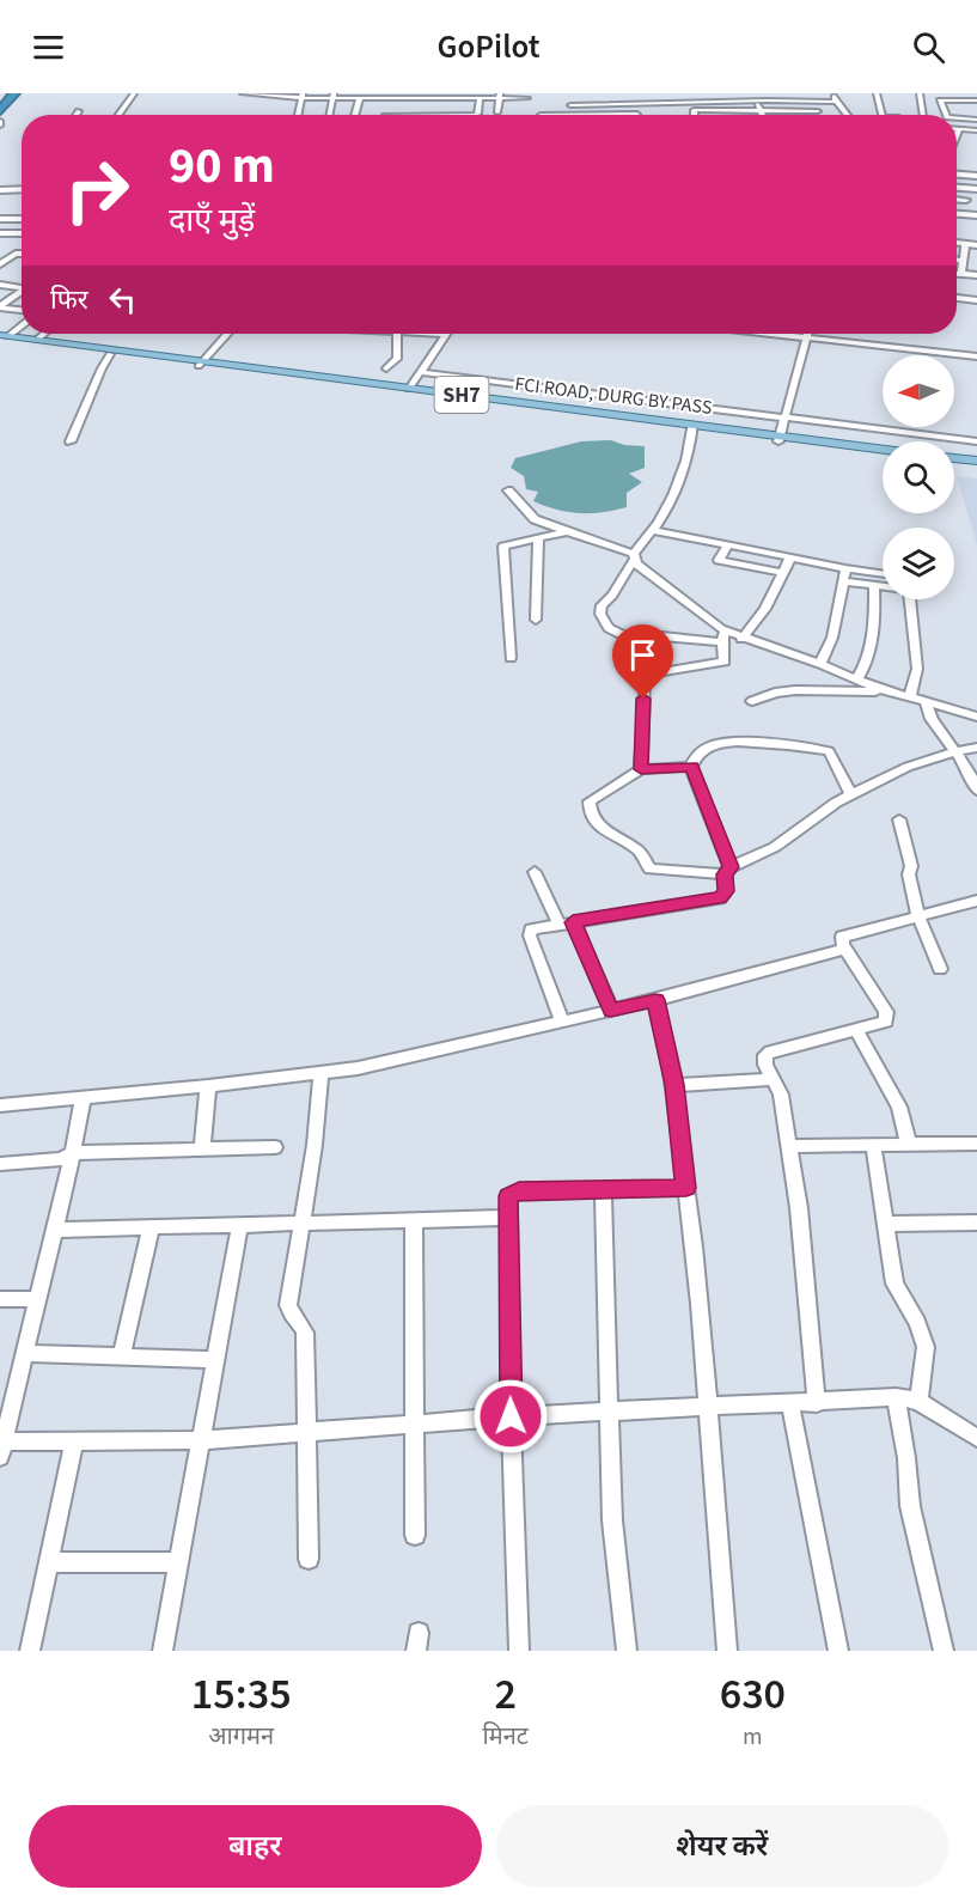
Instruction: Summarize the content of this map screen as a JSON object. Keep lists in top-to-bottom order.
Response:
{
  "streets": {
    "main road": ["SH7", "FCI ROAD, DURG BY PASS"]
  },
  "north": "left",
  "page": {
    "header": "GoPilot",
    "turn": ["90 m", "दाएँ मुड़ें"],
    "then": "फिर",
    "eta": [
      "15:35",
      "आगमन",
      "2",
      "मिनट",
      "630",
      "m"
    ],
    "buttons": ["बाहर", "शेयर करें"]
  }
}
